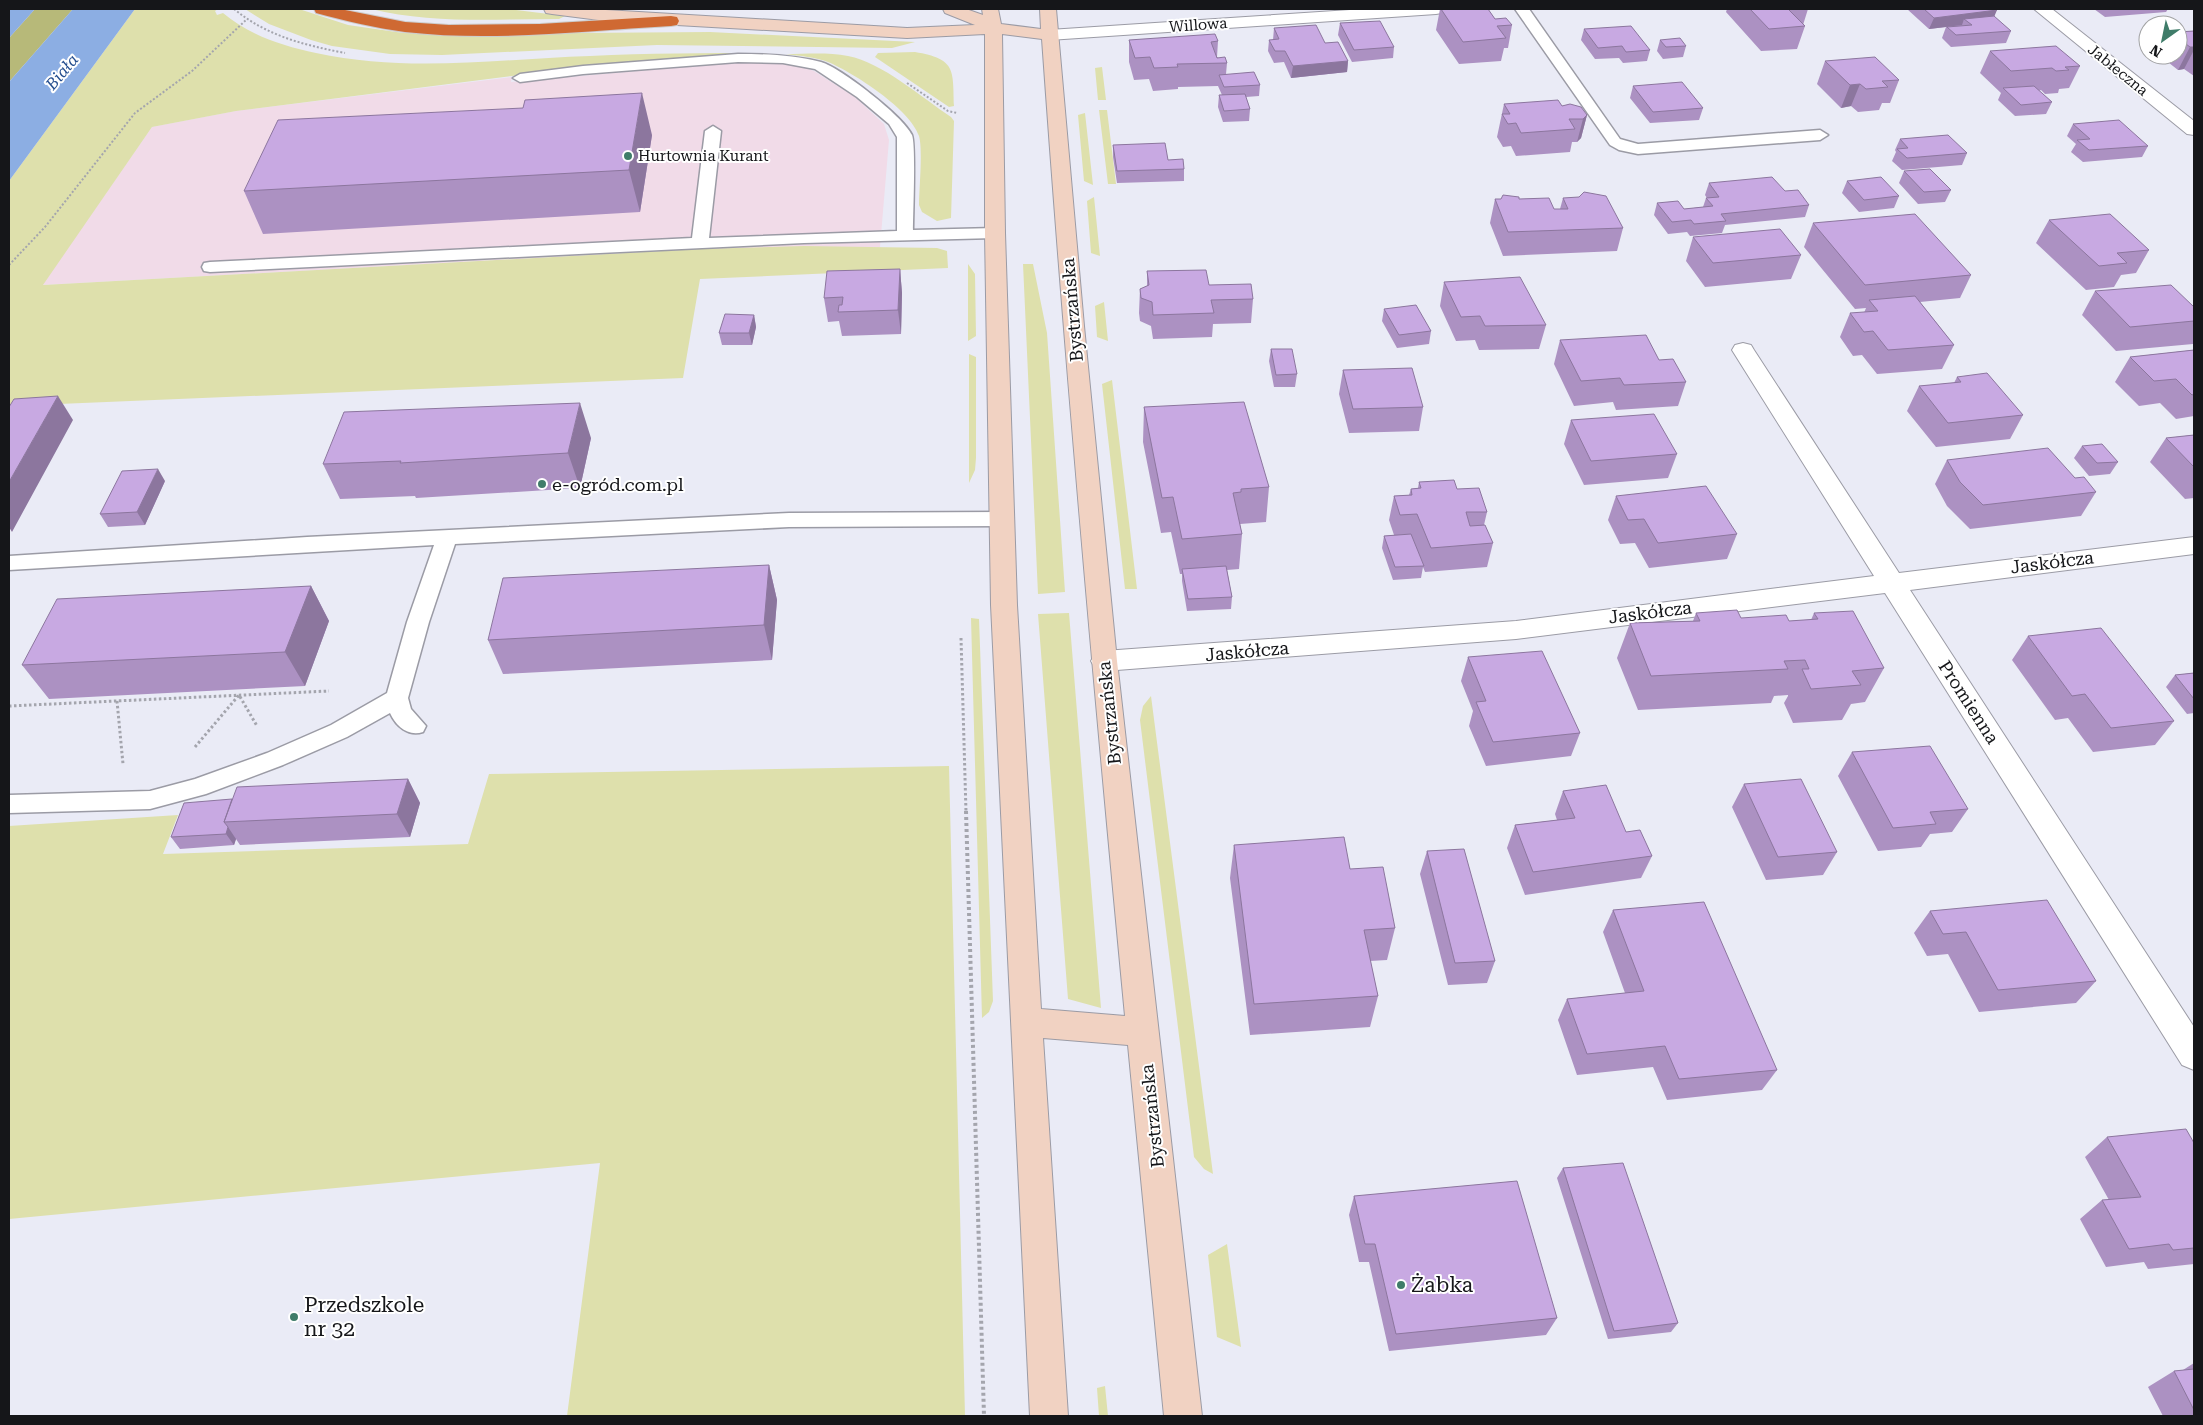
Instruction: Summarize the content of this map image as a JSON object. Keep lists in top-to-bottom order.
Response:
{
  "streets": {
    "main road": ["Bystrzańska"],
    "street": [
      "Willowa",
      "Jabłeczna",
      "Jaskółcza",
      "Promienna"
    ]
  },
  "crossings": [
    ["Willowa", "Bystrzańska"],
    ["Bystrzańska", "Jaskółcza"],
    ["Jaskółcza", "Promienna"]
  ],
  "water": ["Biała"],
  "places": [
    "Hurtownia Kurant",
    "e-ogród.com.pl",
    "Żabka",
    "Przedszkole nr 32"
  ],
  "north": "bottom left"
}
